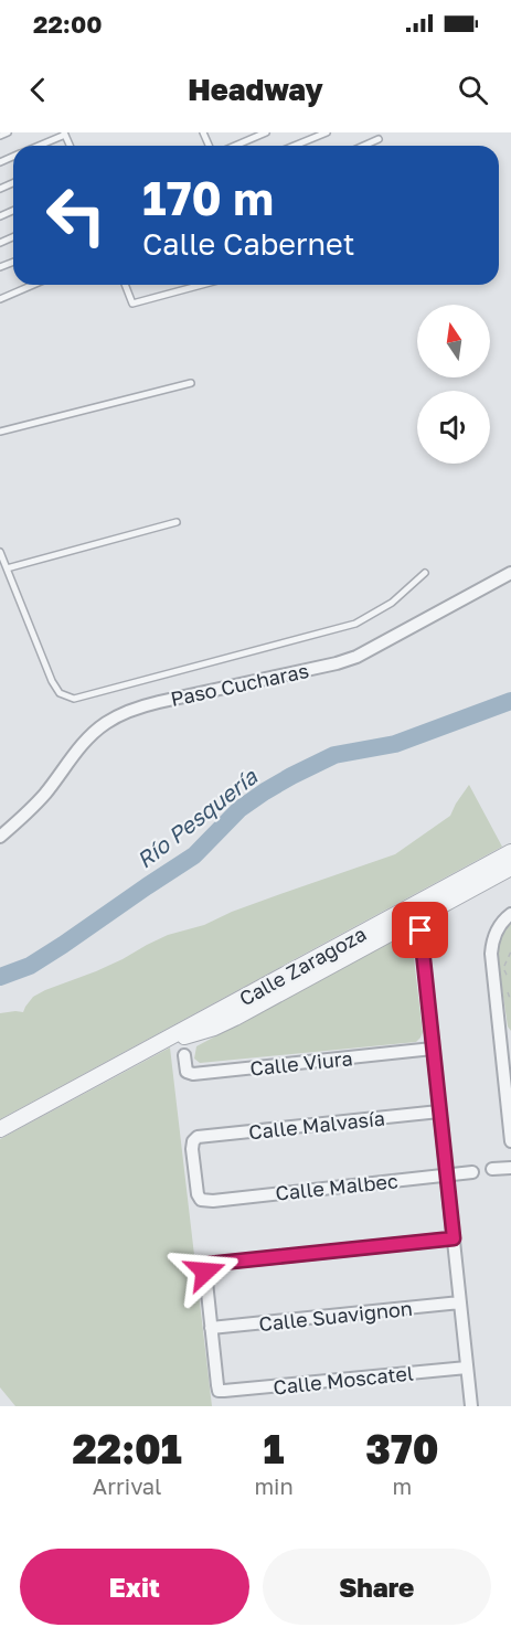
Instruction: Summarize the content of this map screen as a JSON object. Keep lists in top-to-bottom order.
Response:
{
  "streets": {
    "street": [
      "Paso Cucharas",
      "Calle Zaragoza",
      "Calle Viura",
      "Calle Malvasía",
      "Calle Malbec",
      "Calle Suavignon",
      "Calle Moscatel"
    ]
  },
  "crossings": [
    ["Calle Malvasía", "Calle Malbec"],
    ["Calle Suavignon", "Calle Moscatel"]
  ],
  "water": ["Río Pesquería"],
  "north": "top",
  "page": {
    "status": "22:00",
    "header": "Headway",
    "turn": ["170 m", "Calle Cabernet"],
    "eta": [
      "22:01",
      "Arrival",
      "1",
      "min",
      "370",
      "m"
    ],
    "buttons": ["Exit", "Share"]
  }
}
